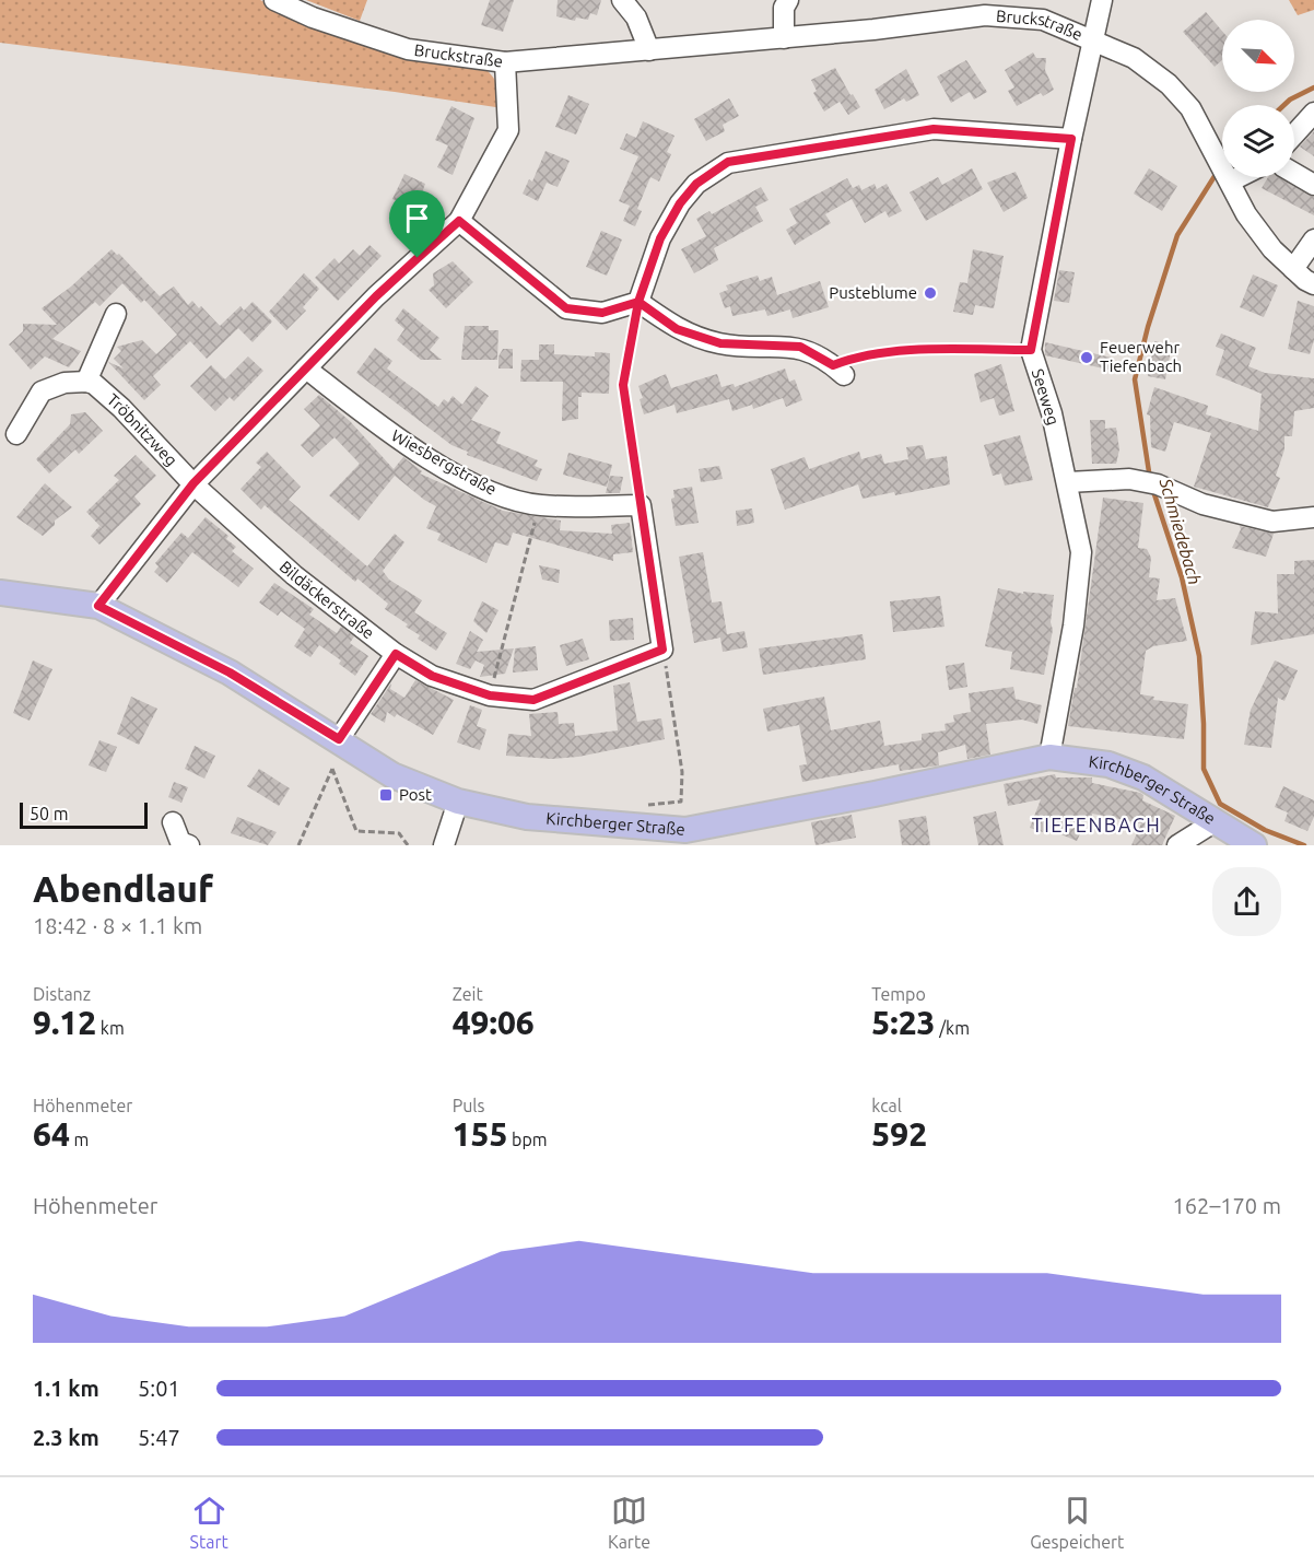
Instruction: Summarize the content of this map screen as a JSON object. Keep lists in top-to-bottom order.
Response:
{
  "streets": {
    "main road": ["Kirchberger Straße"],
    "street": [
      "Bruckstraße",
      "Seeweg",
      "Tröbnitzweg",
      "Wiesbergstraße",
      "Bildäckerstraße"
    ]
  },
  "crossings": [
    ["Bruckstraße", "Seeweg"],
    ["Seeweg", "Kirchberger Straße"],
    ["Tröbnitzweg", "Bildäckerstraße"]
  ],
  "districts": ["TIEFENBACH"],
  "water": ["Schmiedebach"],
  "places": {
    "other": ["Pusteblume", "Feuerwehr Tiefenbach"],
    "transit": ["Post"]
  },
  "scale_bar": "50 m",
  "north": "bottom right",
  "page": {
    "scale": "50 m",
    "heading": ["Abendlauf", "18:42 · 8 × 1.1 km"],
    "stats": [
      ["Distanz", "9.12 km"],
      ["Zeit", "49:06"],
      ["Tempo", "5:23 /km"],
      ["Höhenmeter", "64 m"],
      ["Puls", "155 bpm"],
      ["kcal", "592"]
    ],
    "chart": ["Höhenmeter", "162–170 m"],
    "list": [
      {
        "name": "1.1 km",
        "note": "5:01"
      },
      {
        "name": "2.3 km",
        "note": "5:47"
      }
    ],
    "tabs": ["Start", "Karte", "Gespeichert"]
  }
}
